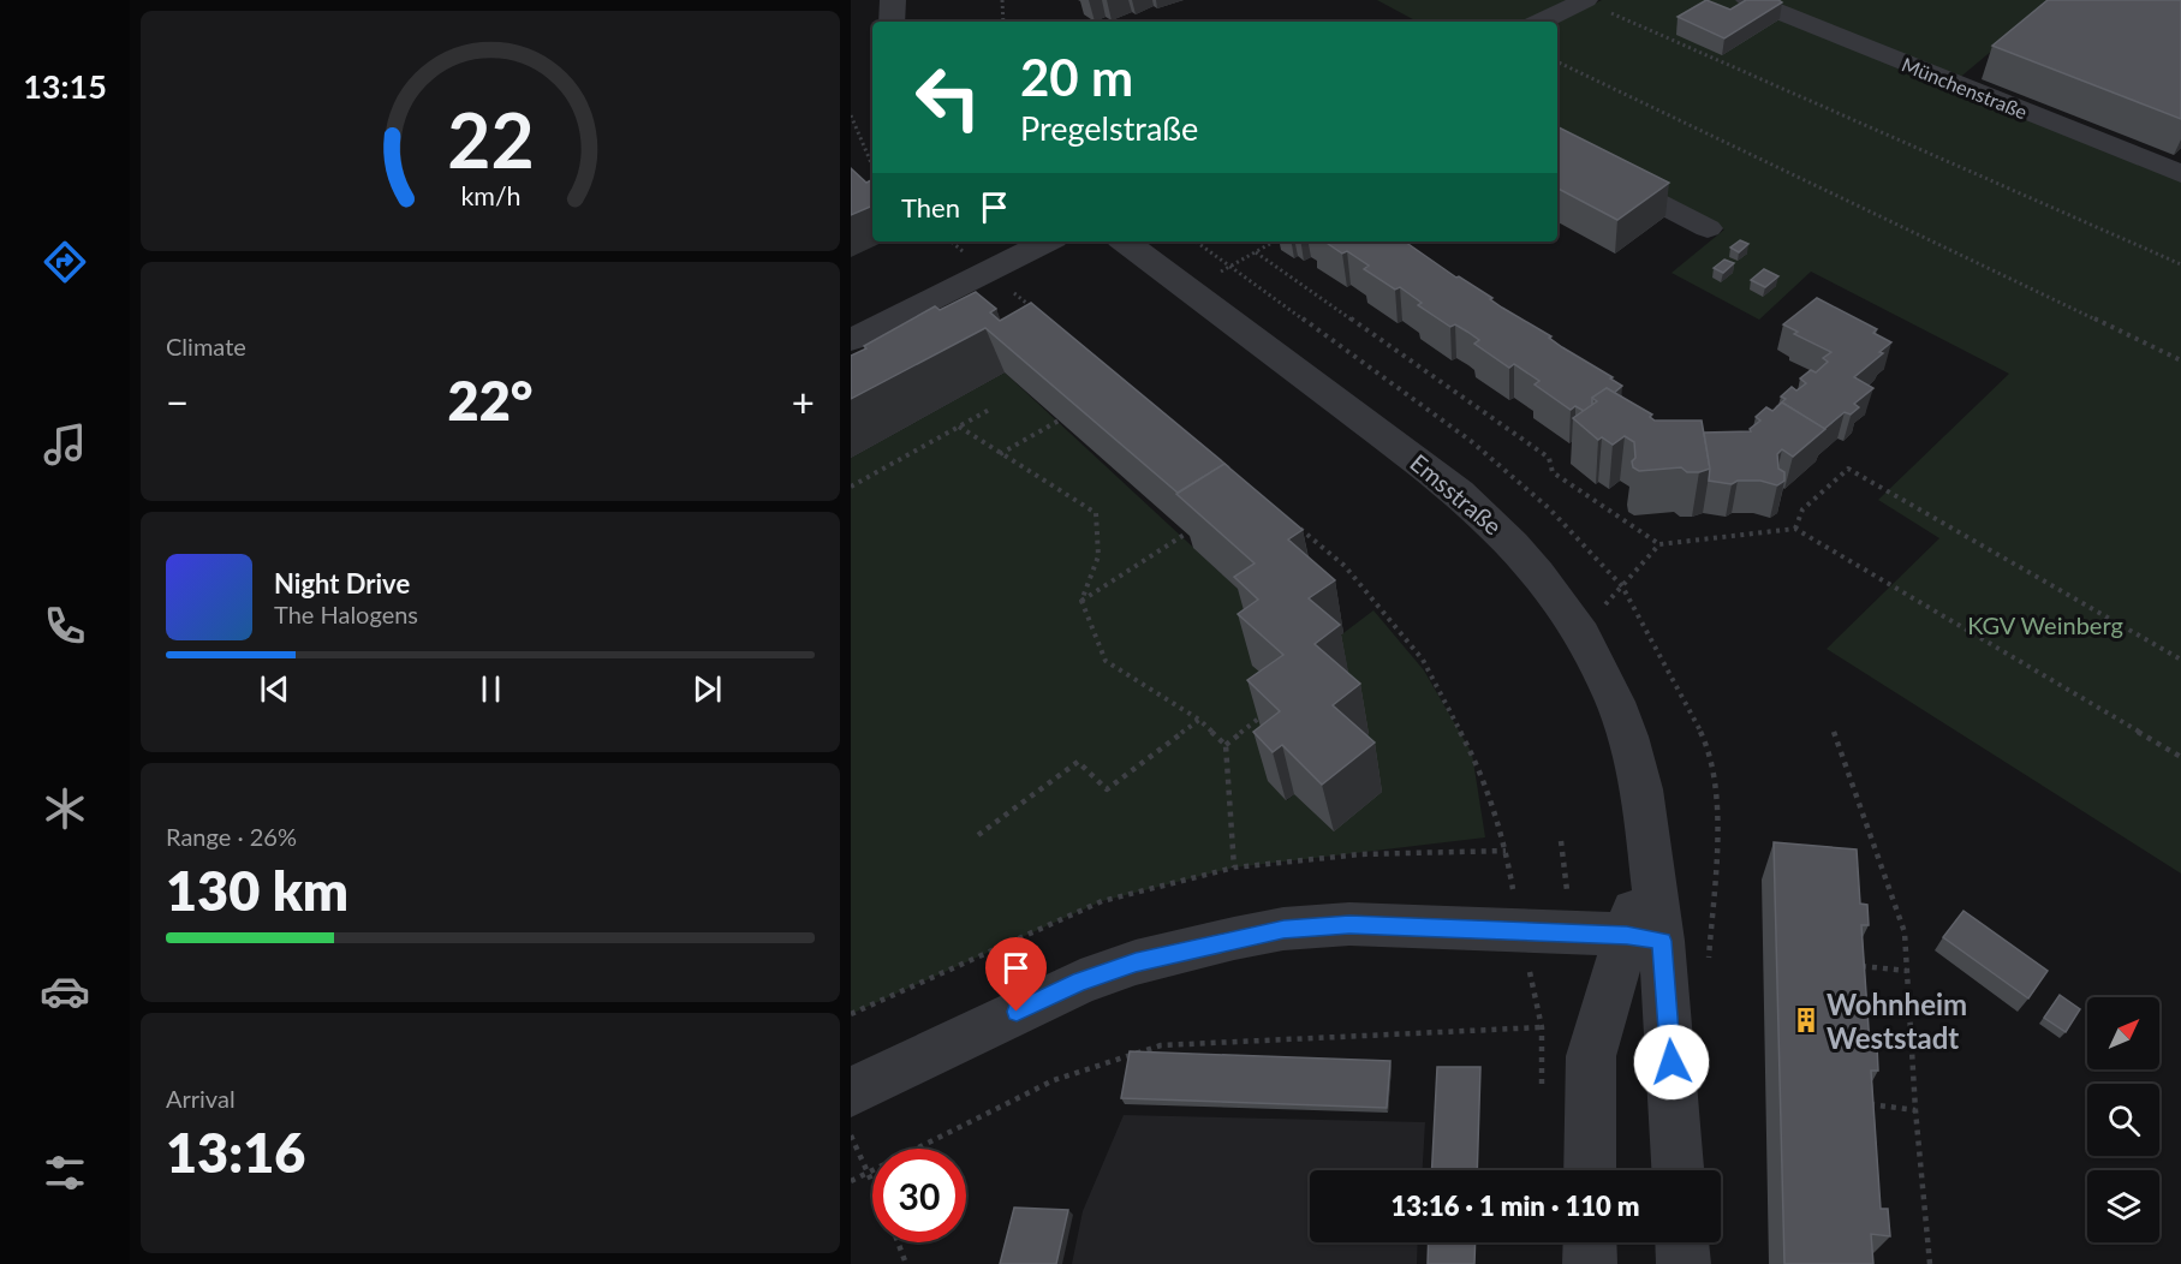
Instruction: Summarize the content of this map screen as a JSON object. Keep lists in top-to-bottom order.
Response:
{
  "streets": {
    "street": ["Münchenstraße", "Emsstraße"]
  },
  "parks": ["KGV Weinberg"],
  "places": {
    "building": ["Wohnheim Weststadt"]
  },
  "north": "top right",
  "page": {
    "tabs": "13:15",
    "turn": ["20 m", "Pregelstraße"],
    "then": "Then",
    "tile": [
      "Climate",
      ["Range · 26%", "130 km"],
      ["Arrival", "13:16"]
    ],
    "heat": ["−", "22°", "+"],
    "song": ["Night Drive", "The Halogens"],
    "limit": "30",
    "trip": "13:16 · 1 min · 110 m",
    "gauge": ["22", "km/h"]
  }
}
